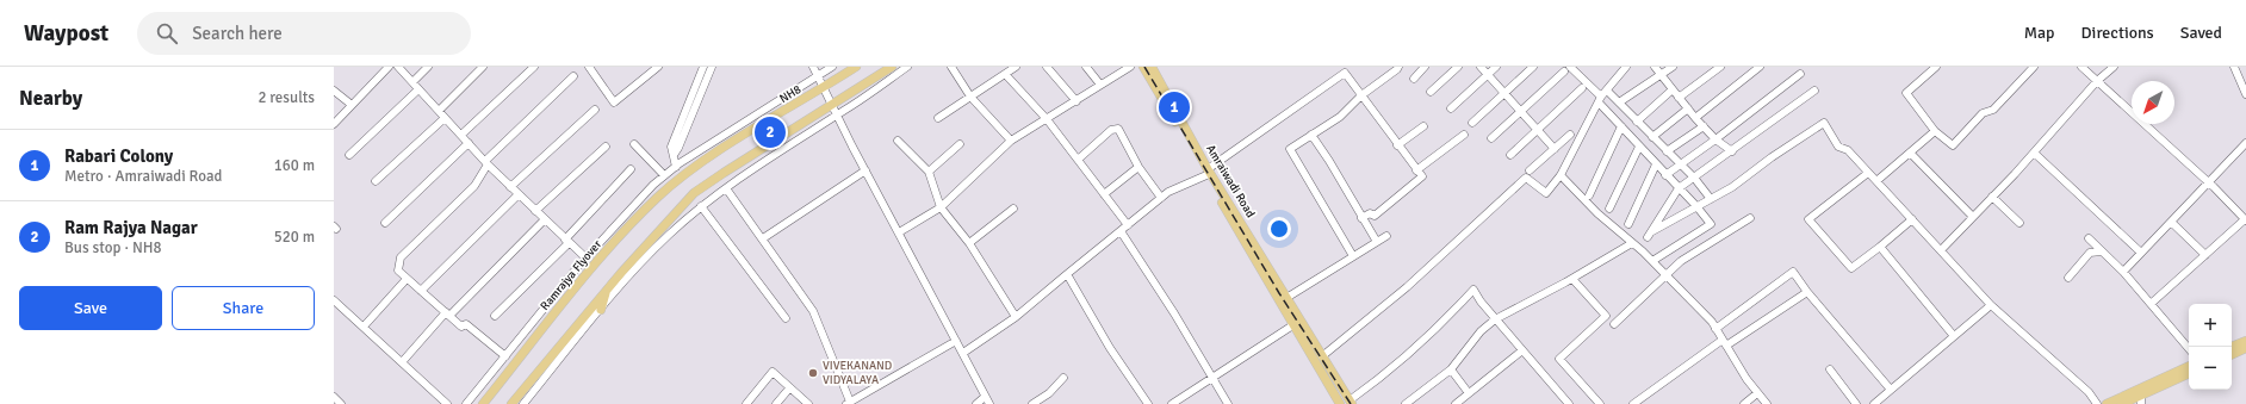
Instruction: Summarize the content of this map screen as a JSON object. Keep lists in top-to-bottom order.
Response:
{
  "streets": {
    "main road": ["NH8", "Amraiwadi Road", "Ramrajya Flyover"]
  },
  "crossings": [
    ["NH8", "Ramrajya Flyover"]
  ],
  "places": ["VIVEKANAND VIDYALAYA"],
  "north": "bottom left",
  "page": {
    "header": "Waypost",
    "search": "Search here",
    "nav": ["Map", "Directions", "Saved"],
    "heading": ["Nearby", "2 results"],
    "pins": ["1", "2"],
    "list": [
      {
        "mark": "1",
        "name": "Rabari Colony",
        "note": "Metro · Amraiwadi Road",
        "value": "160 m"
      },
      {
        "mark": "2",
        "name": "Ram Rajya Nagar",
        "note": "Bus stop · NH8",
        "value": "520 m"
      }
    ],
    "buttons": ["Save", "Share"],
    "map_buttons": ["+", "−"]
  }
}
